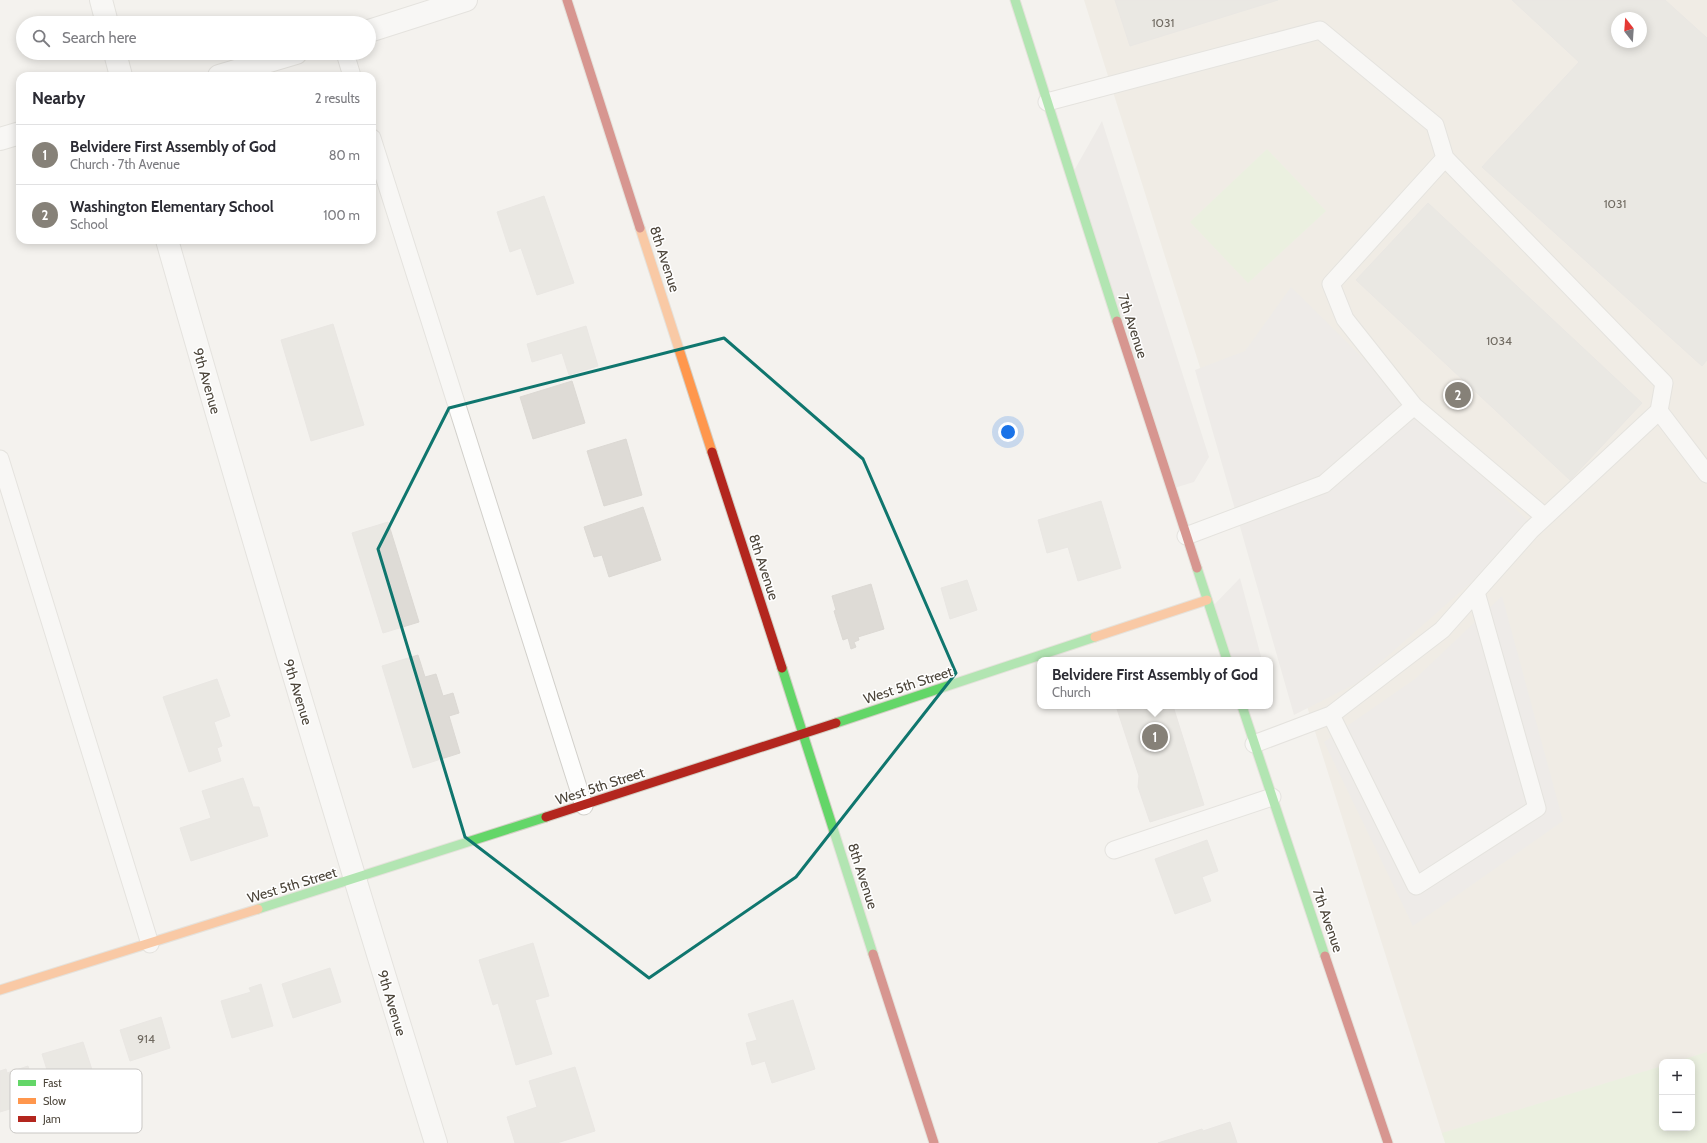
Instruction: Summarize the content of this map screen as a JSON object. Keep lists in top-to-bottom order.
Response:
{
  "streets": {
    "street": [
      "8th Avenue",
      "7th Avenue",
      "9th Avenue",
      "West 5th Street"
    ]
  },
  "crossings": [
    ["8th Avenue", "West 5th Street"],
    ["7th Avenue", "West 5th Street"],
    ["9th Avenue", "West 5th Street"]
  ],
  "house_numbers": [
    "1031",
    "1031",
    "1034",
    "914"
  ],
  "legend": ["Fast", "Slow", "Jam"],
  "north": "top",
  "page": {
    "search": "Search here",
    "heading": ["Nearby", "2 results"],
    "list": [
      {
        "mark": "1",
        "name": "Belvidere First Assembly of God",
        "note": "Church · 7th Avenue",
        "value": "80 m"
      },
      {
        "mark": "2",
        "name": "Washington Elementary School",
        "note": "School",
        "value": "100 m"
      }
    ],
    "pins": ["2", "1"],
    "popup": ["Belvidere First Assembly of God", "Church"],
    "map_buttons": ["+", "−"]
  }
}
